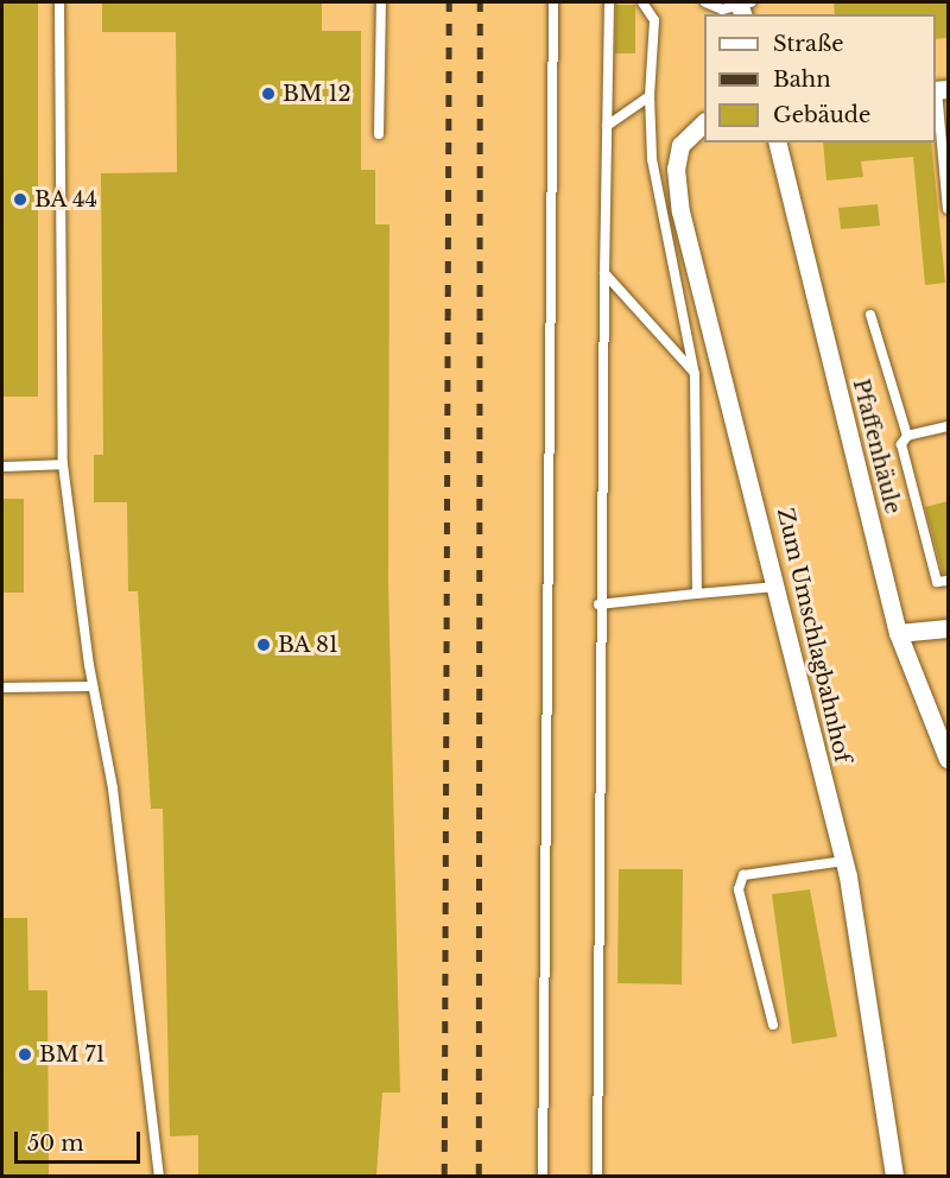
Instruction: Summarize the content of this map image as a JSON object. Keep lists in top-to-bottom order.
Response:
{
  "streets": {
    "street": ["Pfaffenhäule", "Zum Umschlagbahnhof"]
  },
  "places": [
    "BM 12",
    "BA 44",
    "BA 81",
    "BM 71"
  ],
  "legend": ["Straße", "Bahn", "Gebäude"],
  "scale_bar": "50 m"
}
